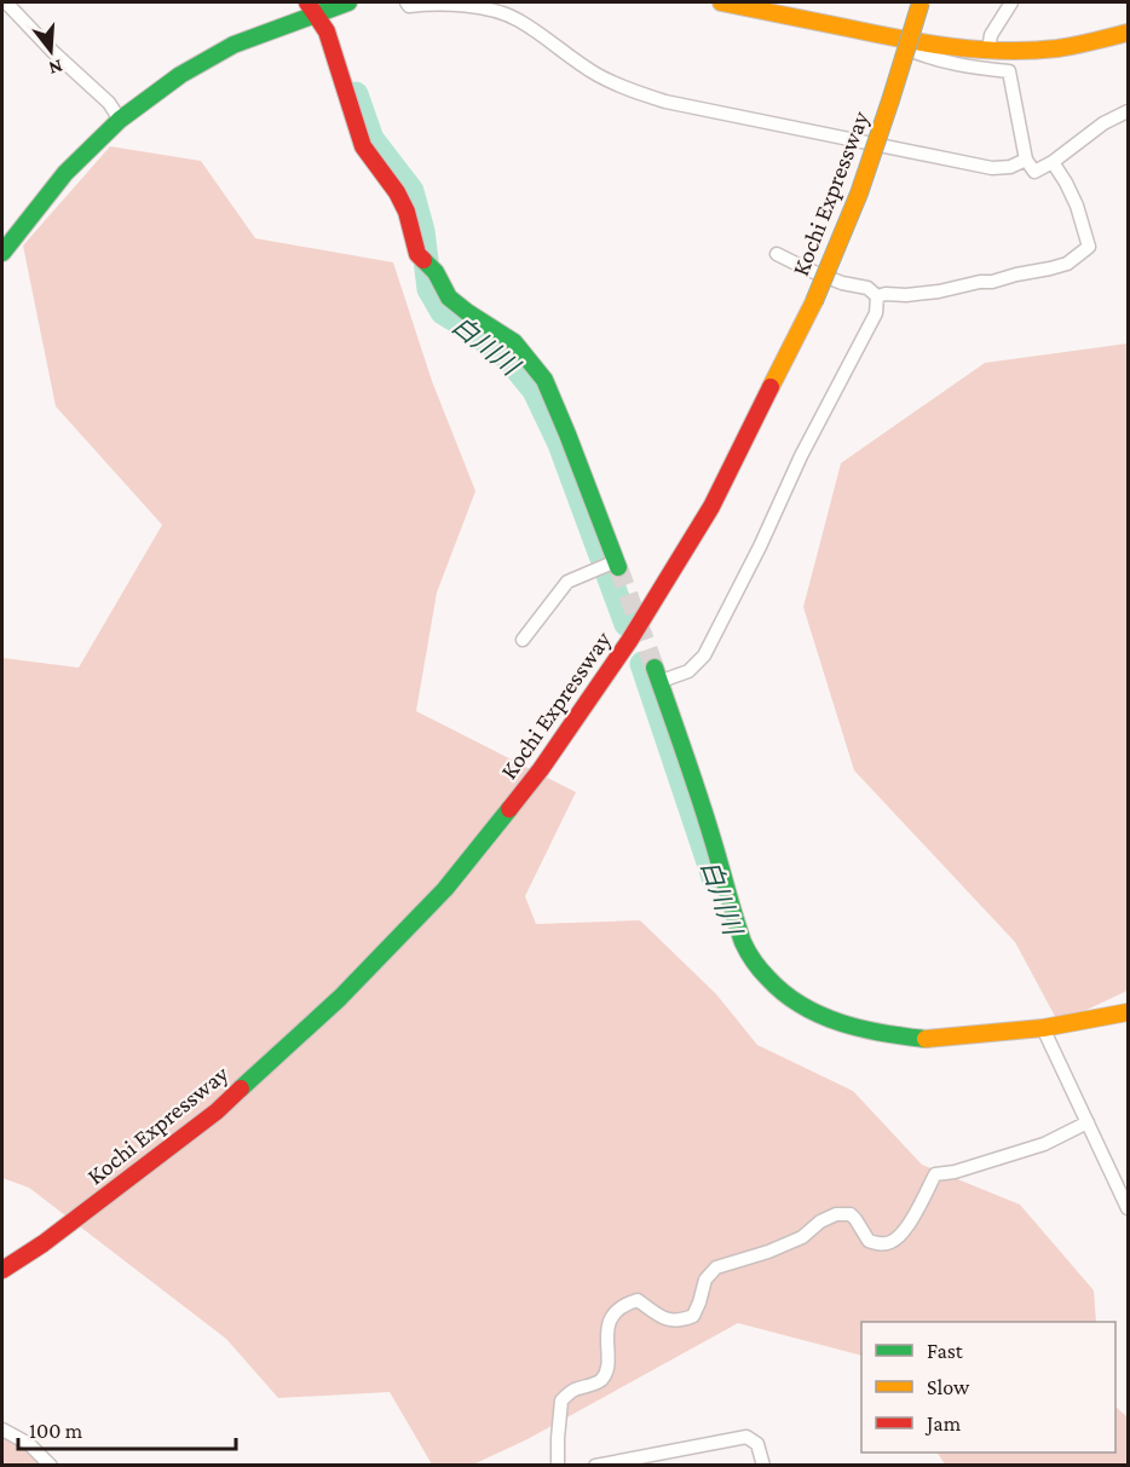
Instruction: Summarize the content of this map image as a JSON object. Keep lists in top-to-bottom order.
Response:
{
  "streets": {
    "main road": ["Kochi Expressway"]
  },
  "water": ["白川川"],
  "legend": ["Fast", "Slow", "Jam"],
  "scale_bar": "100 m",
  "north": "bottom"
}
